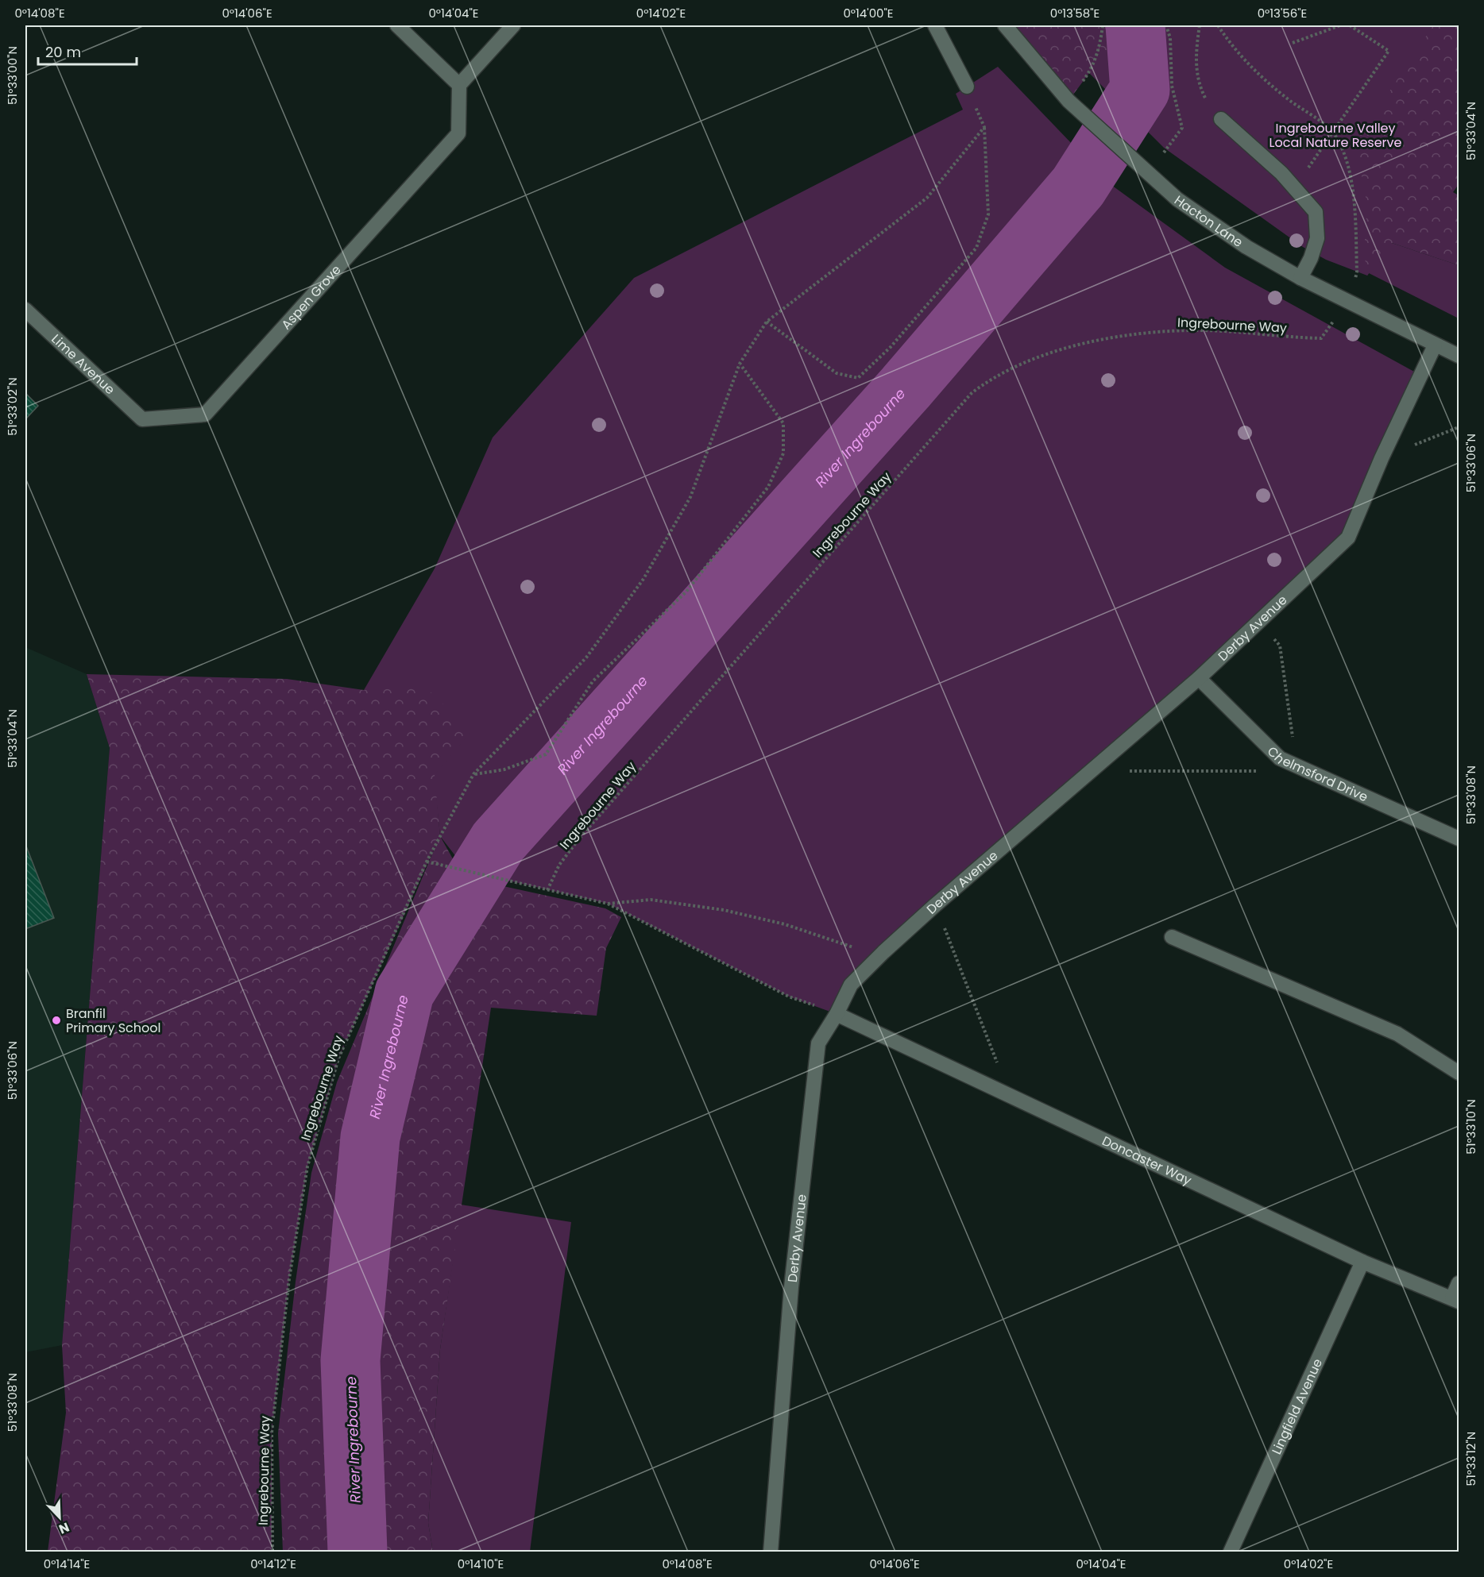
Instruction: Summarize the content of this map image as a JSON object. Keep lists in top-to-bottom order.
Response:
{
  "streets": {
    "street": [
      "Hacton Lane",
      "Aspen Grove",
      "Lime Avenue",
      "Derby Avenue",
      "Chelmsford Drive",
      "Doncaster Way",
      "Lingfield Avenue"
    ],
    "path": ["Ingrebourne Way"]
  },
  "crossings": [
    ["Hacton Lane", "Derby Avenue"],
    ["Aspen Grove", "Lime Avenue"],
    ["Derby Avenue", "Chelmsford Drive"],
    ["Derby Avenue", "Doncaster Way"],
    ["Doncaster Way", "Lingfield Avenue"]
  ],
  "water": ["River Ingrebourne"],
  "parks": ["Ingrebourne Valley Local Nature Reserve"],
  "places": ["Branfil Primary School"],
  "scale_bar": "20 m",
  "north": "bottom right",
  "coordinates": [
    "0°14'08\"E",
    "0°14'06\"E",
    "0°14'04\"E",
    "0°14'02\"E",
    "0°14'00\"E",
    "0°13'58\"E",
    "0°13'56\"E",
    "51°33'00\"N",
    "51°33'04\"N",
    "51°33'02\"N",
    "51°33'06\"N",
    "51°33'08\"N",
    "51°33'10\"N",
    "51°33'12\"N",
    "0°14'14\"E",
    "0°14'12\"E",
    "0°14'10\"E"
  ]
}
